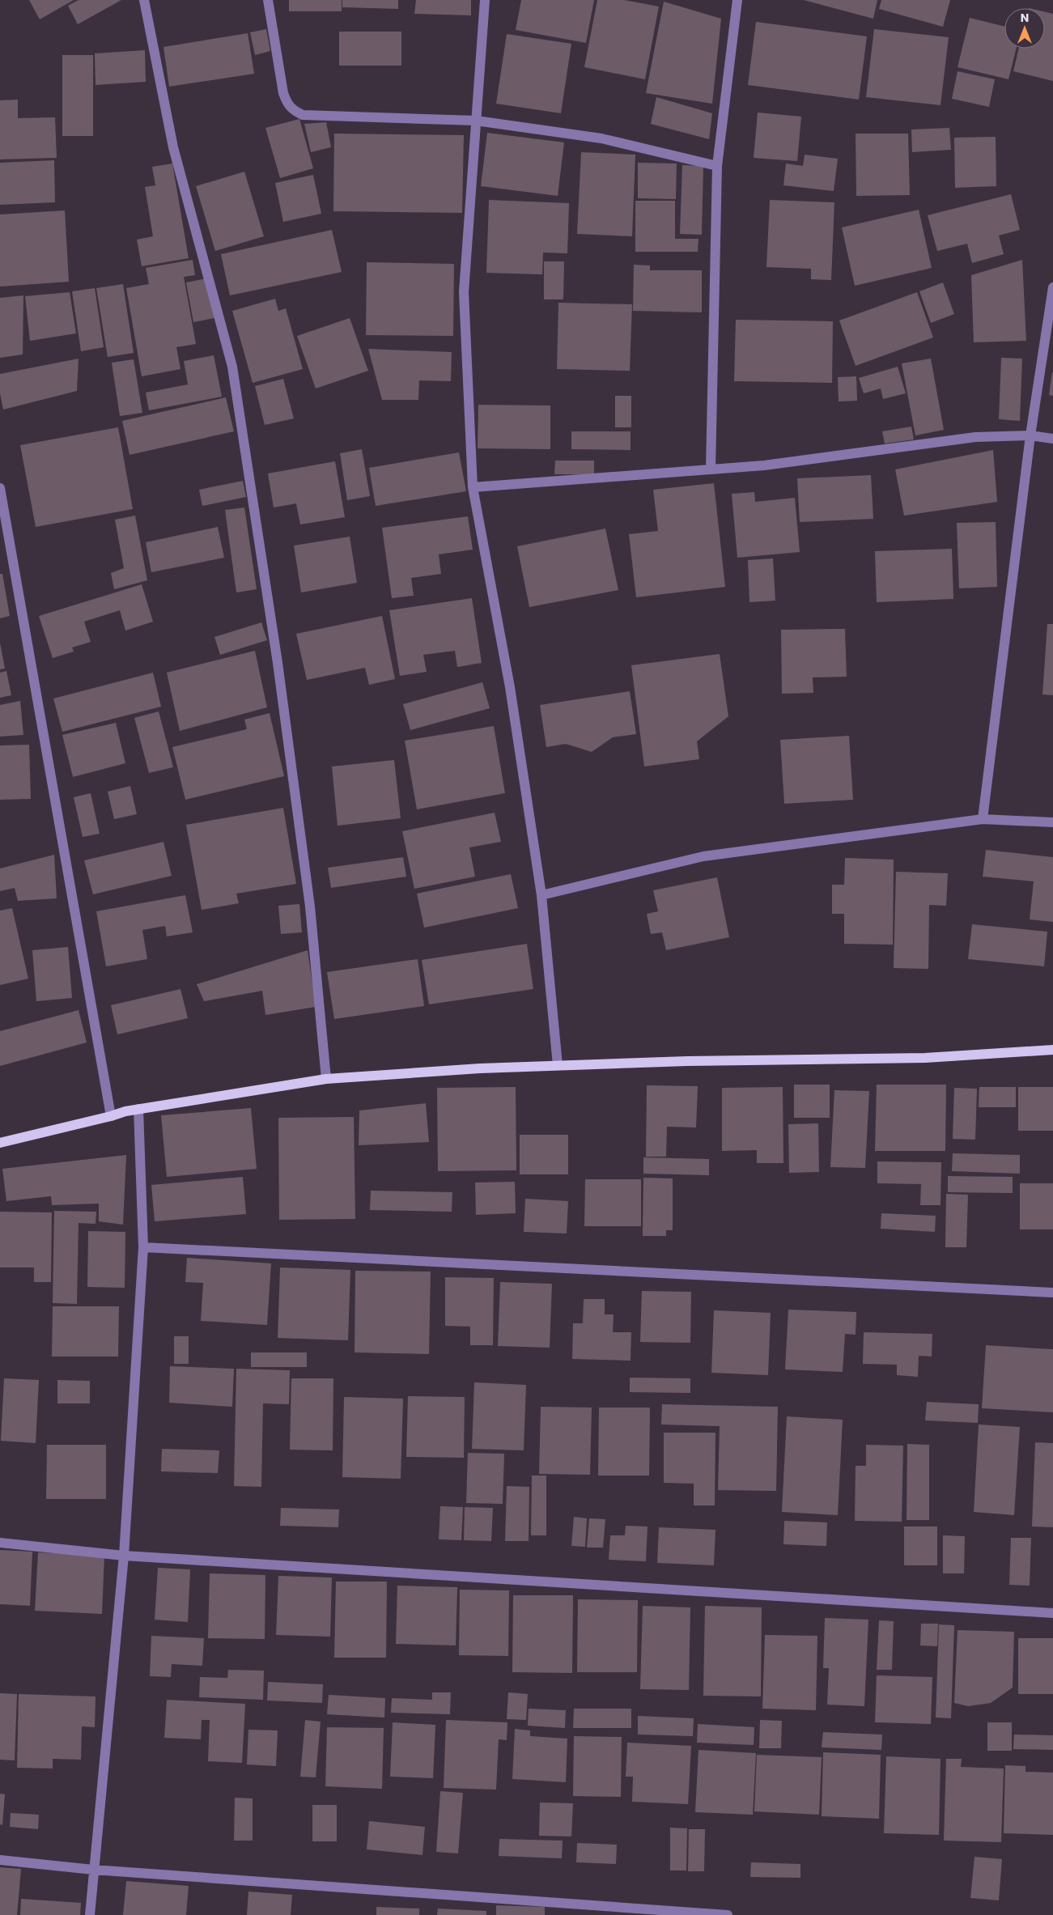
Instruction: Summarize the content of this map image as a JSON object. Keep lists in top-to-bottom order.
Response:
{
  "north": "top"
}
